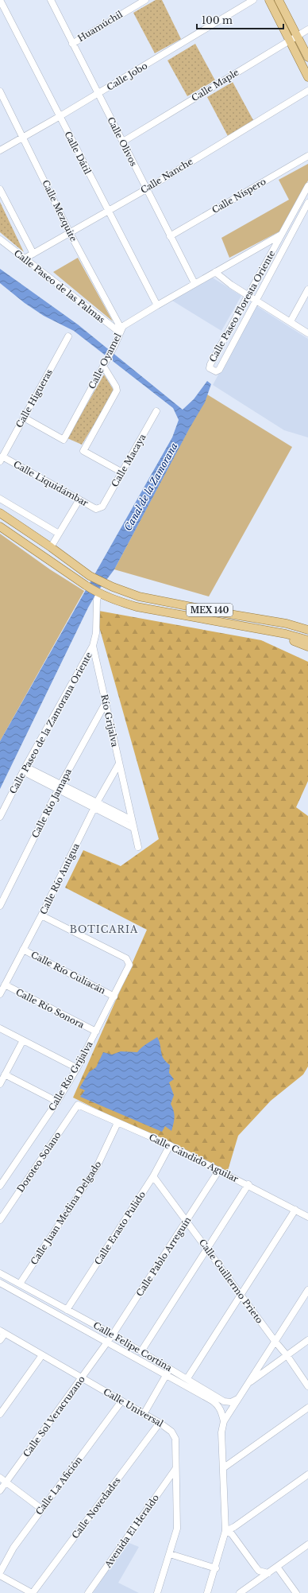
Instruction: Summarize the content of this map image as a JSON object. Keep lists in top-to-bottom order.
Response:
{
  "streets": {
    "main road": ["MEX 140"],
    "street": [
      "Huamúchil",
      "Calle Jobo",
      "Calle Maple",
      "Calle Olivos",
      "Calle Dátil",
      "Calle Nanche",
      "Calle Níspero",
      "Calle Mezquite",
      "Calle Paseo de las Palmas",
      "Calle Paseo Floresta Oriente",
      "Calle Oyamel",
      "Calle Higueras",
      "Calle Macaya",
      "Calle Liquidámbar",
      "Río Grijalva",
      "Calle Paseo de la Zamorana Oriente",
      "Calle Río Jamapa",
      "Calle Río Antigua",
      "Calle Río Culiacán",
      "Calle Río Sonora",
      "Calle Río Grijalva",
      "Calle Cándido Aguilar",
      "Doroteo Solano",
      "Calle Juan Medina Delgado",
      "Calle Erasto Pulido",
      "Calle Pablo Arreguín",
      "Calle Guillermo Prieto",
      "Calle Felipe Cortina",
      "Calle Universal",
      "Calle Sol Veracruzano",
      "Calle La Afición",
      "Calle Novedades",
      "Avenida El Heraldo"
    ]
  },
  "crossings": [
    ["Huamúchil", "Calle Olivos"],
    ["Calle Jobo", "Calle Olivos"],
    ["Calle Jobo", "Calle Dátil"],
    ["Calle Jobo", "Calle Mezquite"],
    ["Calle Maple", "Calle Olivos"],
    ["Calle Olivos", "Calle Nanche"],
    ["Calle Olivos", "Calle Níspero"],
    ["Calle Olivos", "Calle Oyamel"],
    ["Calle Dátil", "Calle Nanche"],
    ["Calle Dátil", "Calle Oyamel"],
    ["Calle Nanche", "Calle Mezquite"],
    ["Calle Nanche", "Calle Paseo de las Palmas"],
    ["Calle Mezquite", "Calle Paseo de las Palmas"],
    ["Calle Mezquite", "Calle Oyamel"],
    ["Calle Paseo de las Palmas", "Calle Oyamel"],
    ["Calle Paseo Floresta Oriente", "Calle Oyamel"],
    ["Calle Oyamel", "Calle Higueras"],
    ["Calle Higueras", "Calle Liquidámbar"],
    ["Calle Macaya", "Calle Liquidámbar"],
    ["MEX 140", "Río Grijalva"],
    ["Río Grijalva", "Calle Paseo de la Zamorana Oriente"],
    ["Río Grijalva", "Calle Río Jamapa"],
    ["Río Grijalva", "Calle Río Antigua"],
    ["Calle Río Antigua", "Calle Río Culiacán"],
    ["Calle Río Antigua", "Calle Río Sonora"],
    ["Calle Río Antigua", "Calle Río Grijalva"],
    ["Calle Río Culiacán", "Calle Río Grijalva"],
    ["Calle Río Sonora", "Calle Río Grijalva"],
    ["Calle Cándido Aguilar", "Doroteo Solano"],
    ["Calle Cándido Aguilar", "Calle Juan Medina Delgado"],
    ["Calle Cándido Aguilar", "Calle Erasto Pulido"],
    ["Calle Cándido Aguilar", "Calle Pablo Arreguín"],
    ["Calle Juan Medina Delgado", "Calle Felipe Cortina"],
    ["Calle Erasto Pulido", "Calle Guillermo Prieto"],
    ["Calle Erasto Pulido", "Calle Felipe Cortina"],
    ["Calle Pablo Arreguín", "Calle Guillermo Prieto"],
    ["Calle Pablo Arreguín", "Calle Felipe Cortina"],
    ["Calle Pablo Arreguín", "Calle Sol Veracruzano"],
    ["Calle Felipe Cortina", "Calle Sol Veracruzano"],
    ["Calle Universal", "Calle Sol Veracruzano"],
    ["Calle Universal", "Calle La Afición"],
    ["Calle Universal", "Calle Novedades"],
    ["Calle Universal", "Avenida El Heraldo"]
  ],
  "districts": ["BOTICARIA"],
  "water": ["Canal de la Zamorana"],
  "scale_bar": "100 m"
}
